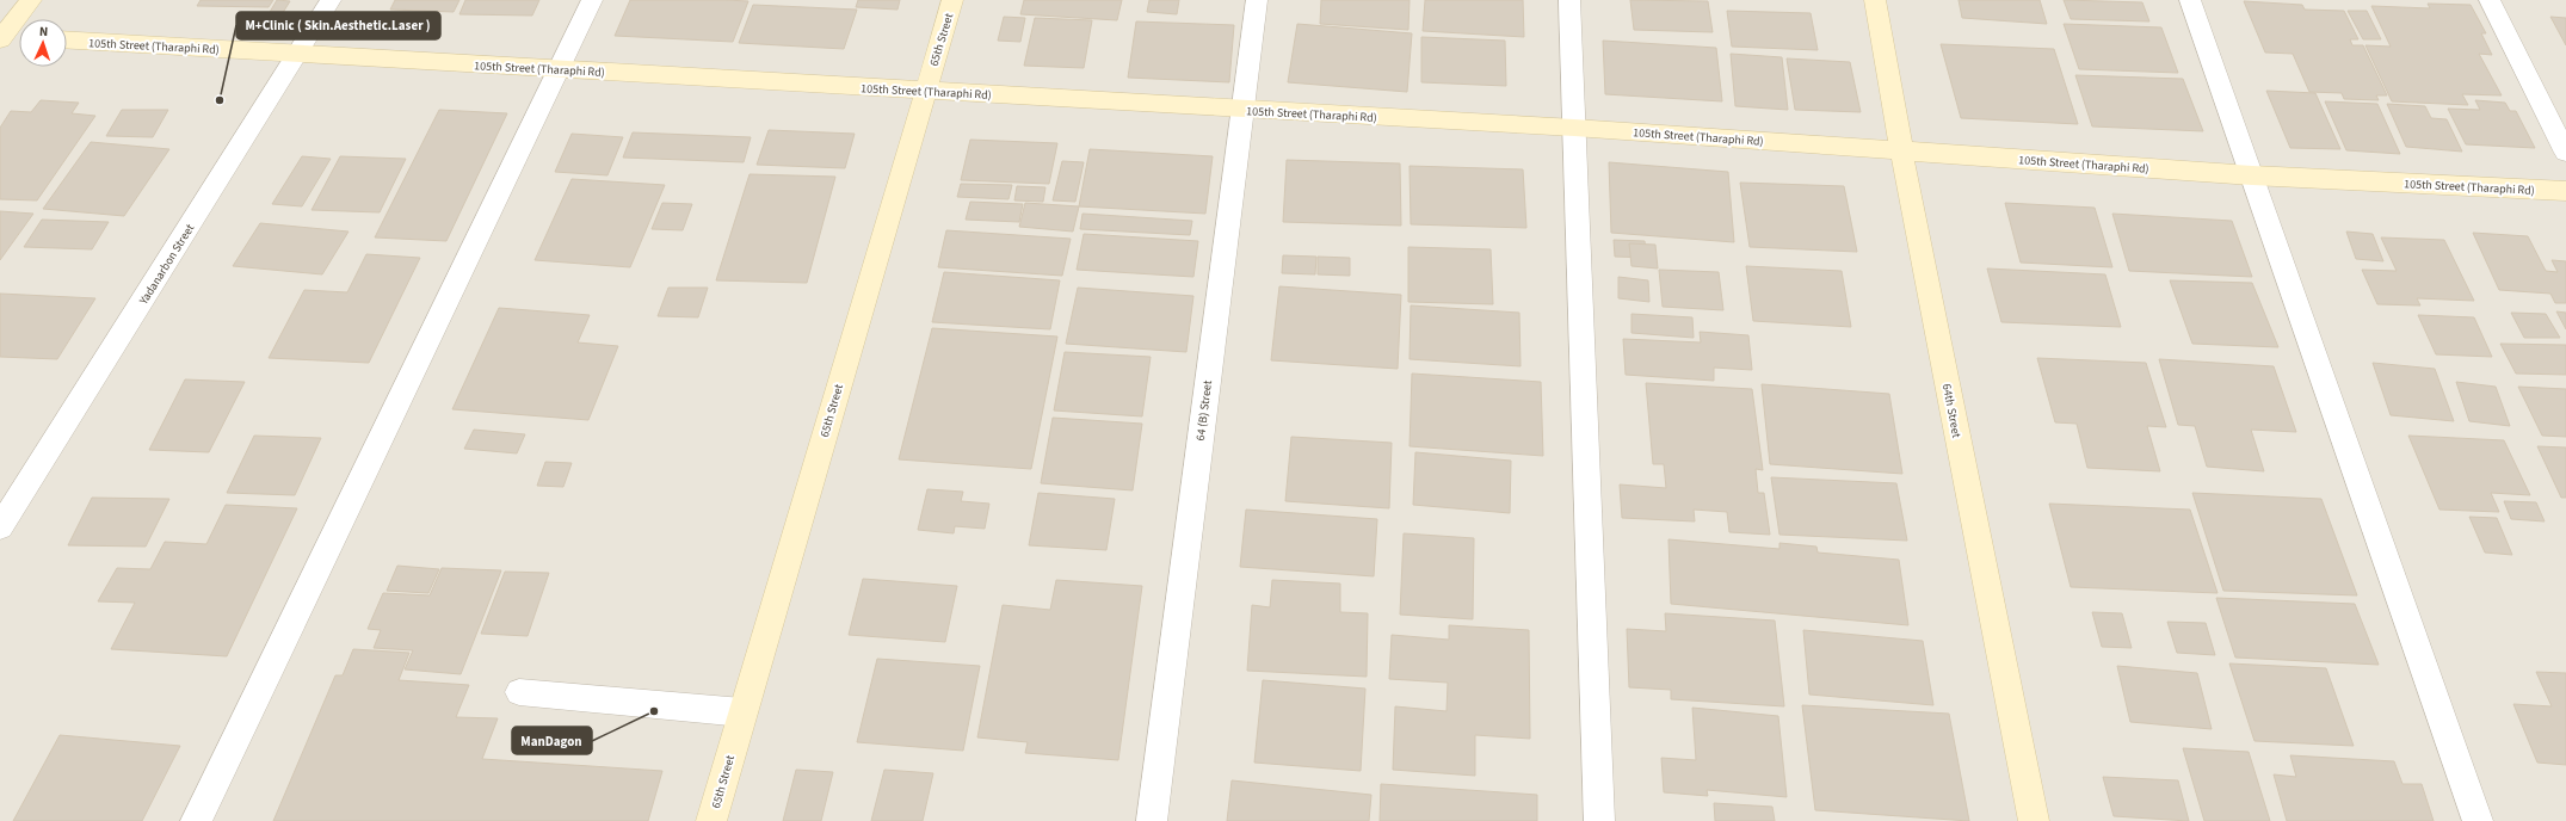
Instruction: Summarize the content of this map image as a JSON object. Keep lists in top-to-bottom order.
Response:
{
  "streets": {
    "street": [
      "65th Street",
      "105th Street (Tharaphi Rd)",
      "Yadanarbon Street",
      "64 (B) Street",
      "64th Street"
    ]
  },
  "crossings": [
    ["65th Street", "105th Street (Tharaphi Rd)"],
    ["105th Street (Tharaphi Rd)", "Yadanarbon Street"],
    ["105th Street (Tharaphi Rd)", "64 (B) Street"],
    ["105th Street (Tharaphi Rd)", "64th Street"]
  ],
  "places": ["M+Clinic ( Skin.Aesthetic.Laser )", "ManDagon"],
  "north": "top"
}
